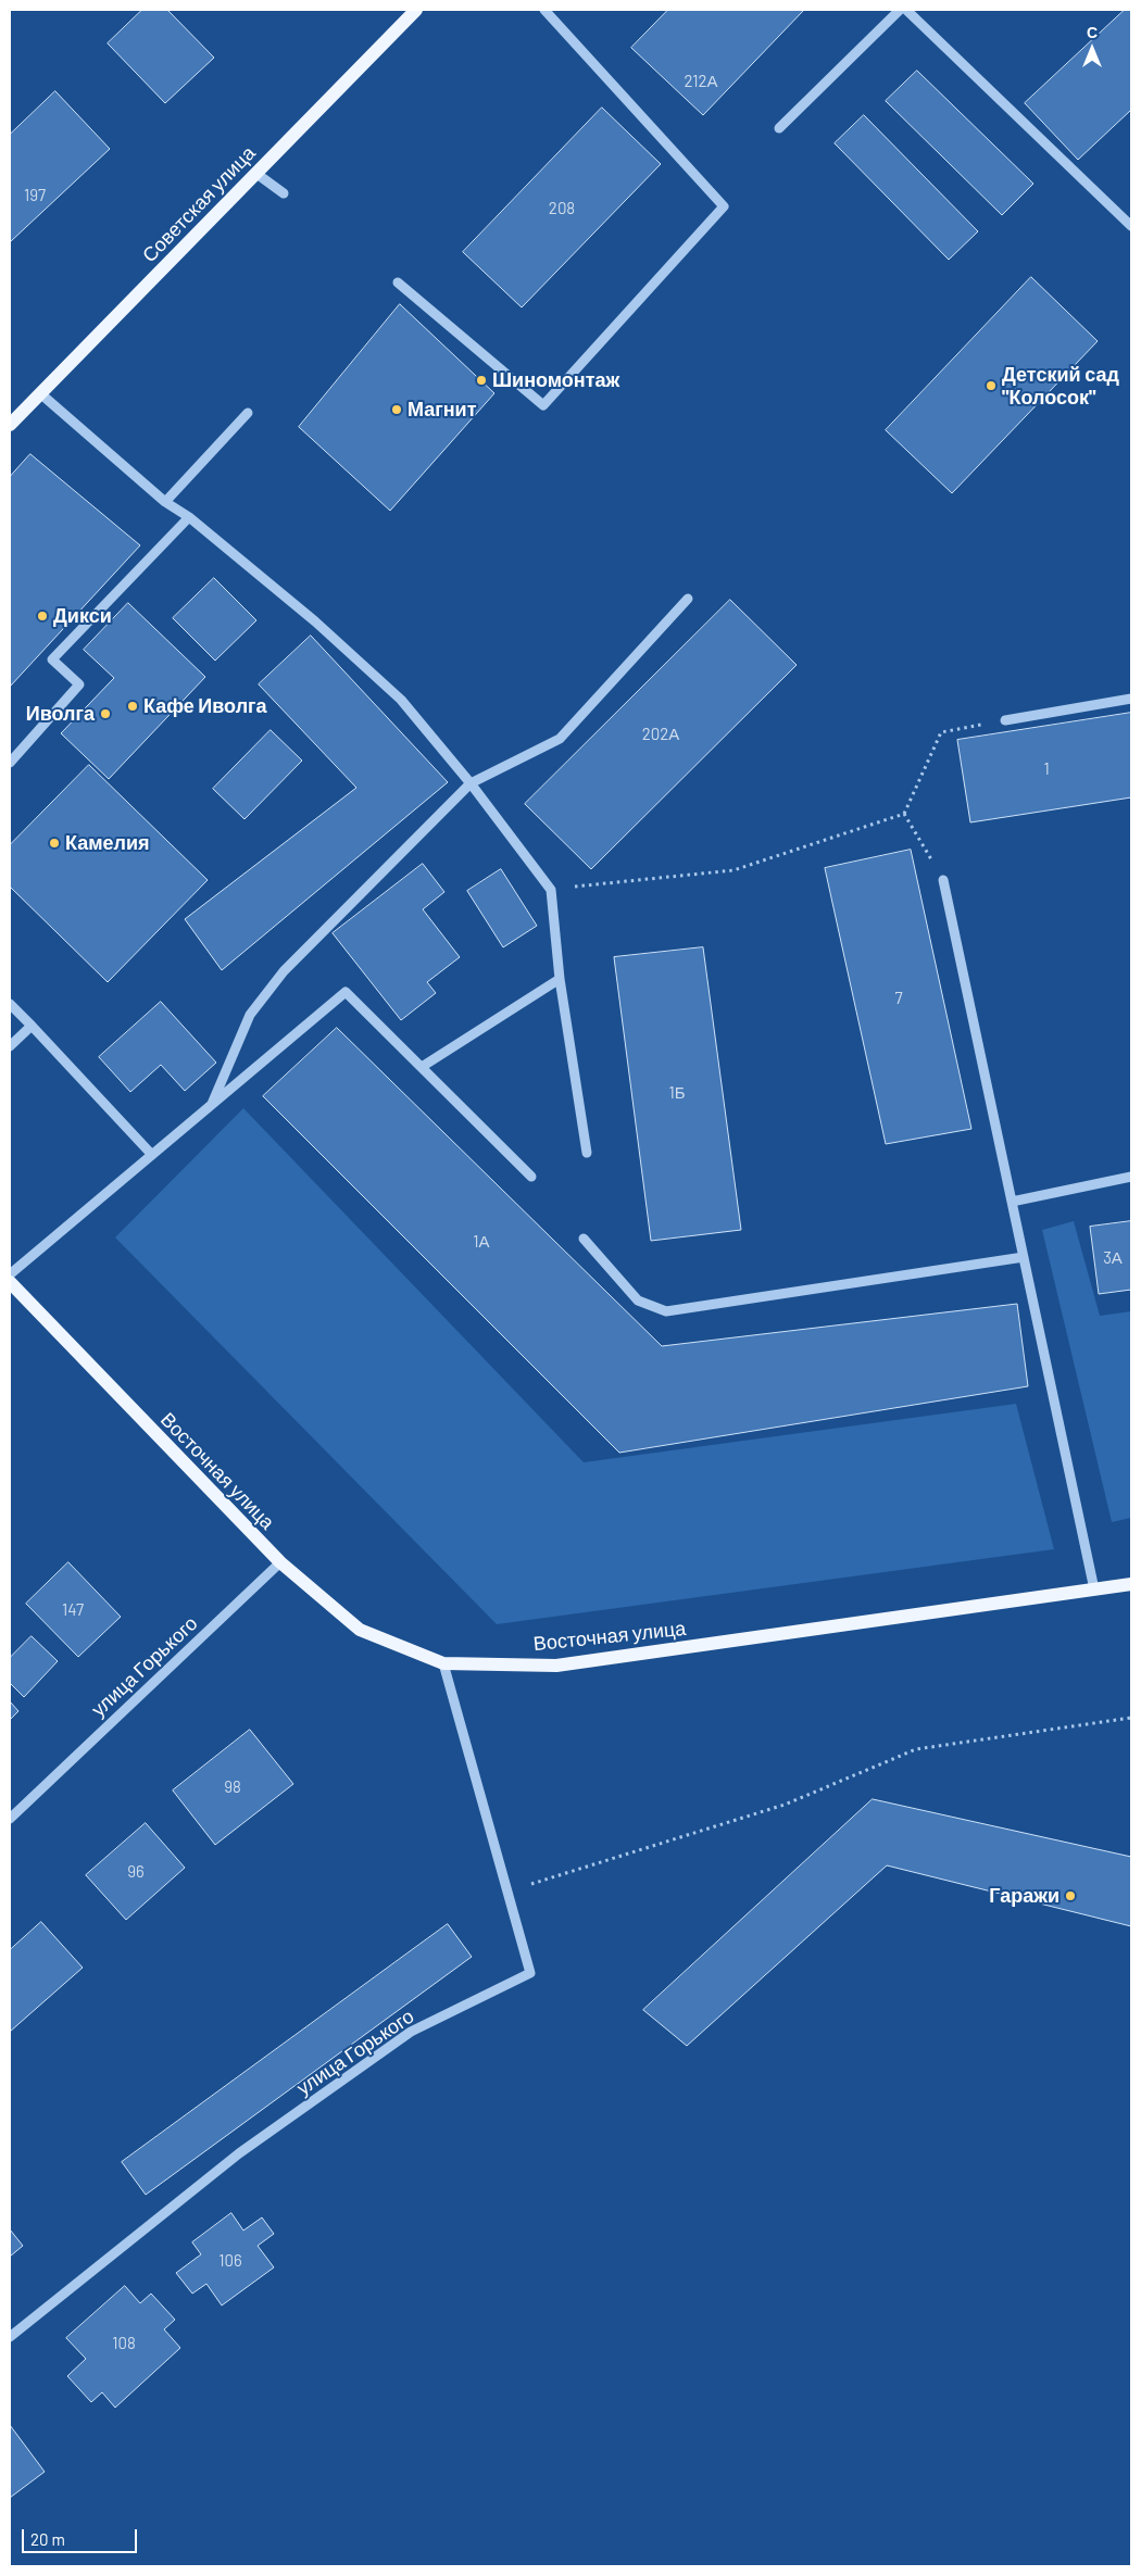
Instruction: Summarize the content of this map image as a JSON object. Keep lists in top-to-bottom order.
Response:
{
  "streets": {
    "main road": ["Советская улица", "Восточная улица"],
    "street": ["улица Горького"]
  },
  "crossings": [
    ["Восточная улица", "улица Горького"]
  ],
  "places": [
    "Шиномонтаж",
    "Детский сад \"Колосок\"",
    "Магнит",
    "Дикси",
    "Кафе Иволга",
    "Иволга",
    "Камелия",
    "Гаражи"
  ],
  "house_numbers": [
    "212А",
    "197",
    "208",
    "202А",
    "1",
    "7",
    "1Б",
    "1А",
    "3А",
    "147",
    "98",
    "96",
    "106",
    "108"
  ],
  "scale_bar": "20 m",
  "north": "top"
}
